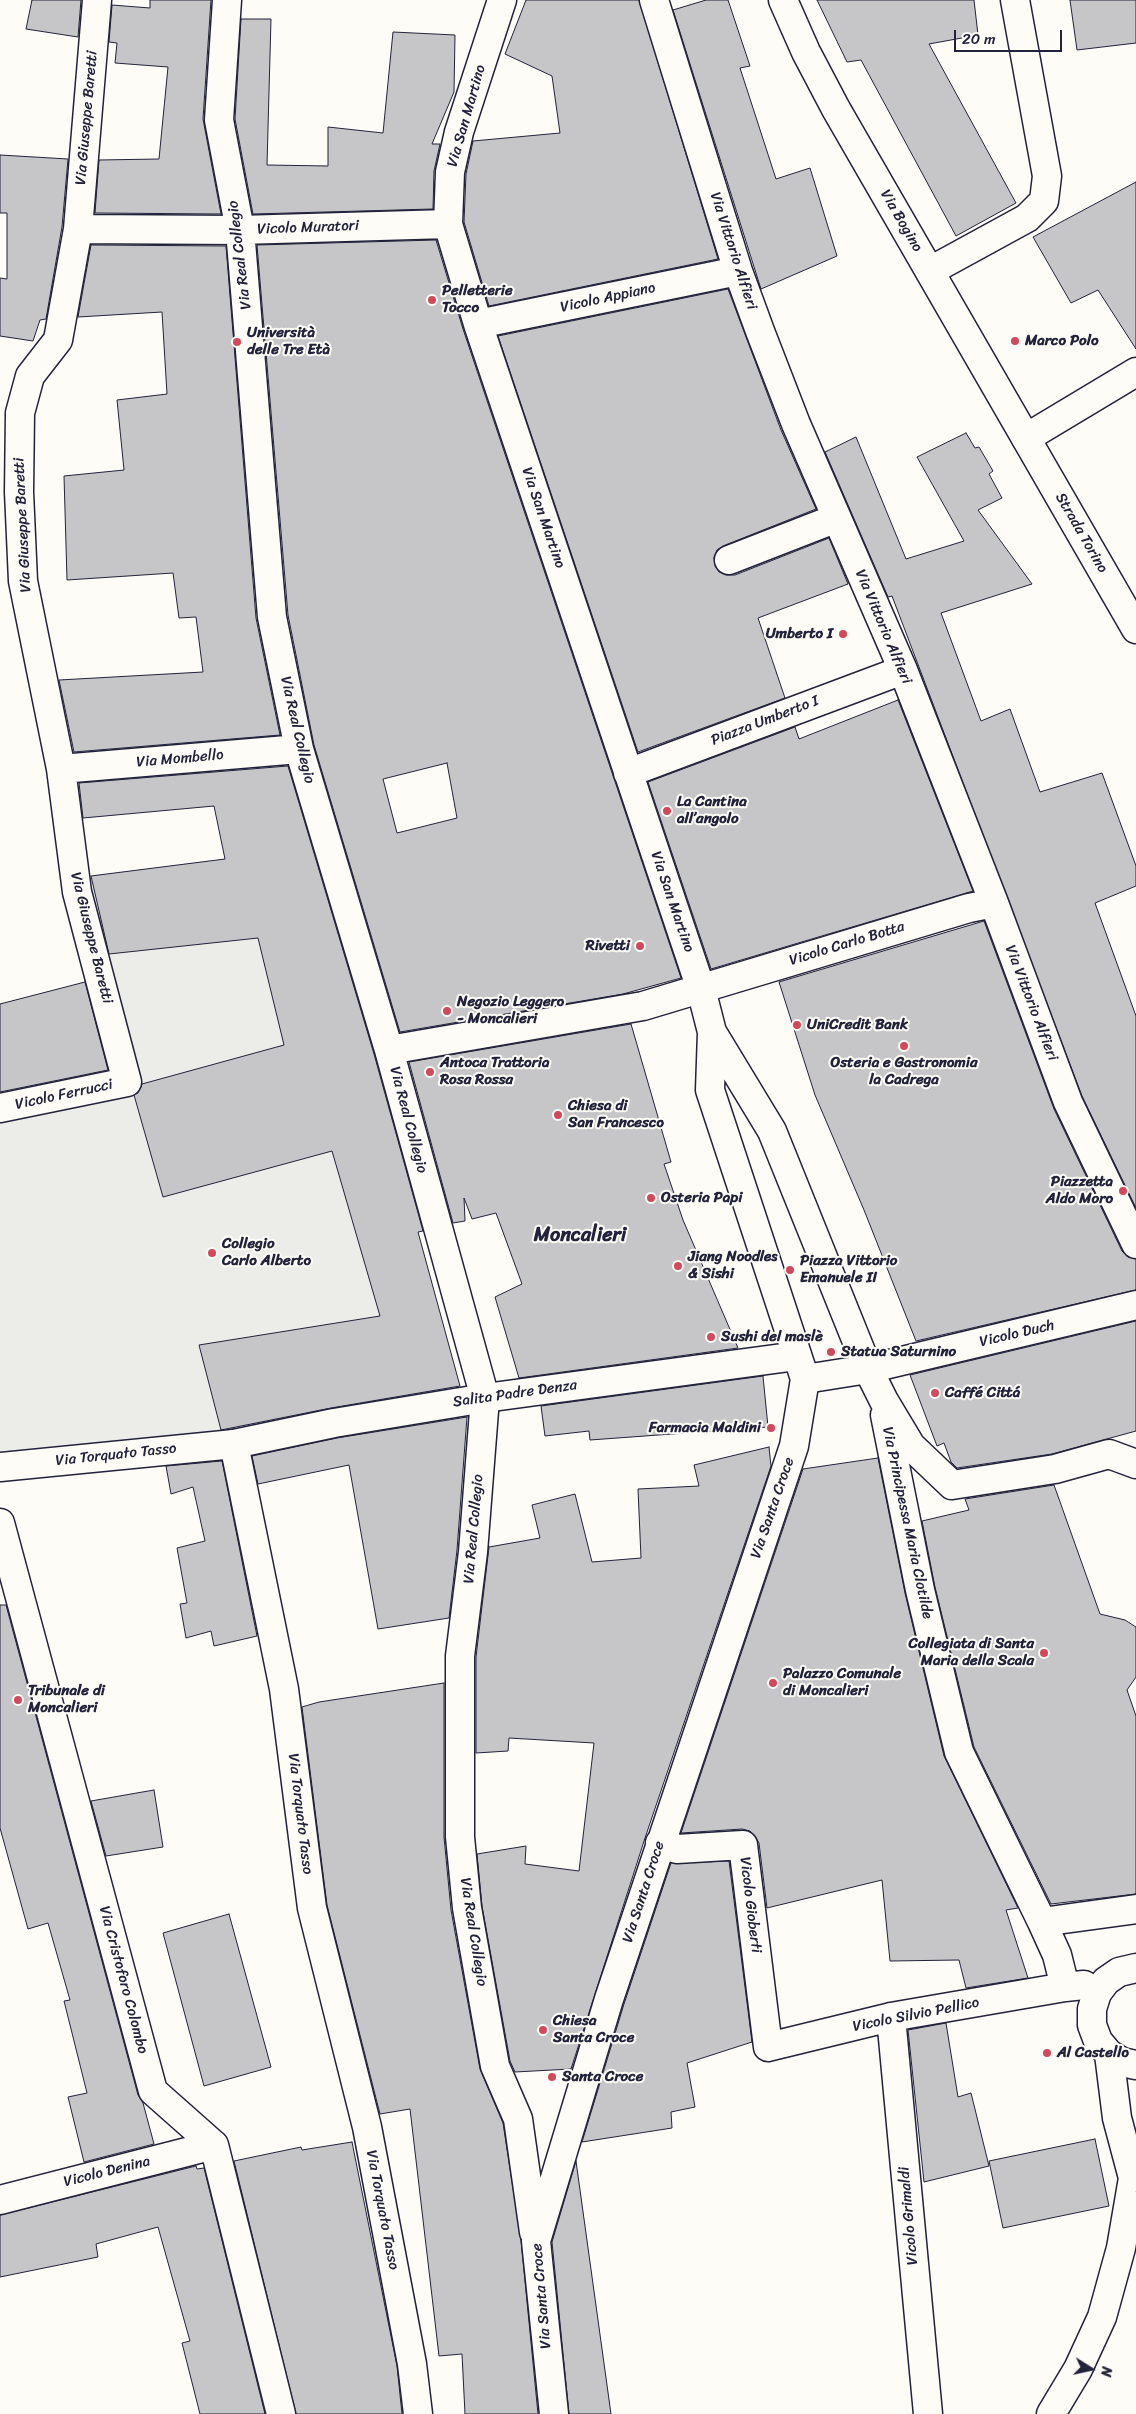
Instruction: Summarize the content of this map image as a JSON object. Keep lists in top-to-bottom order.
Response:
{
  "streets": {
    "street": [
      "Via San Martino",
      "Via Giuseppe Baretti",
      "Via Bogino",
      "Vicolo Muratori",
      "Via Vittorio Alfieri",
      "Via Real Collegio",
      "Vicolo Appiano",
      "Strada Torino",
      "Piazza Umberto I",
      "Via Mombello",
      "Vicolo Carlo Botta",
      "Vicolo Ferrucci",
      "Vicolo Duch",
      "Salita Padre Denza",
      "Via Torquato Tasso",
      "Via Santa Croce",
      "Via Principessa Maria Clotilde",
      "Vicolo Gioberti",
      "Via Cristoforo Colombo",
      "Vicolo Silvio Pellico",
      "Vicolo Denina",
      "Vicolo Grimaldi"
    ]
  },
  "crossings": [
    ["Via San Martino", "Vicolo Muratori"],
    ["Via San Martino", "Vicolo Appiano"],
    ["Via San Martino", "Piazza Umberto I"],
    ["Via San Martino", "Vicolo Carlo Botta"],
    ["Via Giuseppe Baretti", "Vicolo Muratori"],
    ["Via Giuseppe Baretti", "Via Mombello"],
    ["Via Giuseppe Baretti", "Vicolo Ferrucci"],
    ["Via Bogino", "Strada Torino"],
    ["Vicolo Muratori", "Via Real Collegio"],
    ["Via Vittorio Alfieri", "Vicolo Appiano"],
    ["Via Vittorio Alfieri", "Piazza Umberto I"],
    ["Via Vittorio Alfieri", "Vicolo Carlo Botta"],
    ["Via Real Collegio", "Via Mombello"],
    ["Via Real Collegio", "Vicolo Carlo Botta"],
    ["Via Real Collegio", "Salita Padre Denza"],
    ["Via Real Collegio", "Via Santa Croce"],
    ["Salita Padre Denza", "Via Torquato Tasso"],
    ["Salita Padre Denza", "Via Santa Croce"],
    ["Via Santa Croce", "Vicolo Gioberti"],
    ["Vicolo Gioberti", "Vicolo Silvio Pellico"],
    ["Via Cristoforo Colombo", "Vicolo Denina"],
    ["Vicolo Silvio Pellico", "Vicolo Grimaldi"]
  ],
  "districts": ["Moncalieri"],
  "places": [
    "Pelletterie Tocco",
    "Marco Polo",
    "Università delle Tre Età",
    "Umberto I",
    "La Cantina all’angolo",
    "Rivetti",
    "Negozio Leggero - Moncalieri",
    "UniCredit Bank",
    "Osteria e Gastronomia la Cadrega",
    "Antoca Trattoria Rosa Rossa",
    "Chiesa di San Francesco",
    "Piazzetta Aldo Moro",
    "Osteria Papi",
    "Collegio Carlo Alberto",
    "Jiang Noodles & Sishi",
    "Piazza Vittorio Emanuele II",
    "Sushi del maslè",
    "Statua Saturnino",
    "Caffé Cittá",
    "Farmacia Maldini",
    "Collegiata di Santa Maria della Scala",
    "Palazzo Comunale di Moncalieri",
    "Tribunale di Moncalieri",
    "Chiesa Santa Croce",
    "Al Castello",
    "Santa Croce"
  ],
  "scale_bar": "20 m",
  "north": "right"
}
